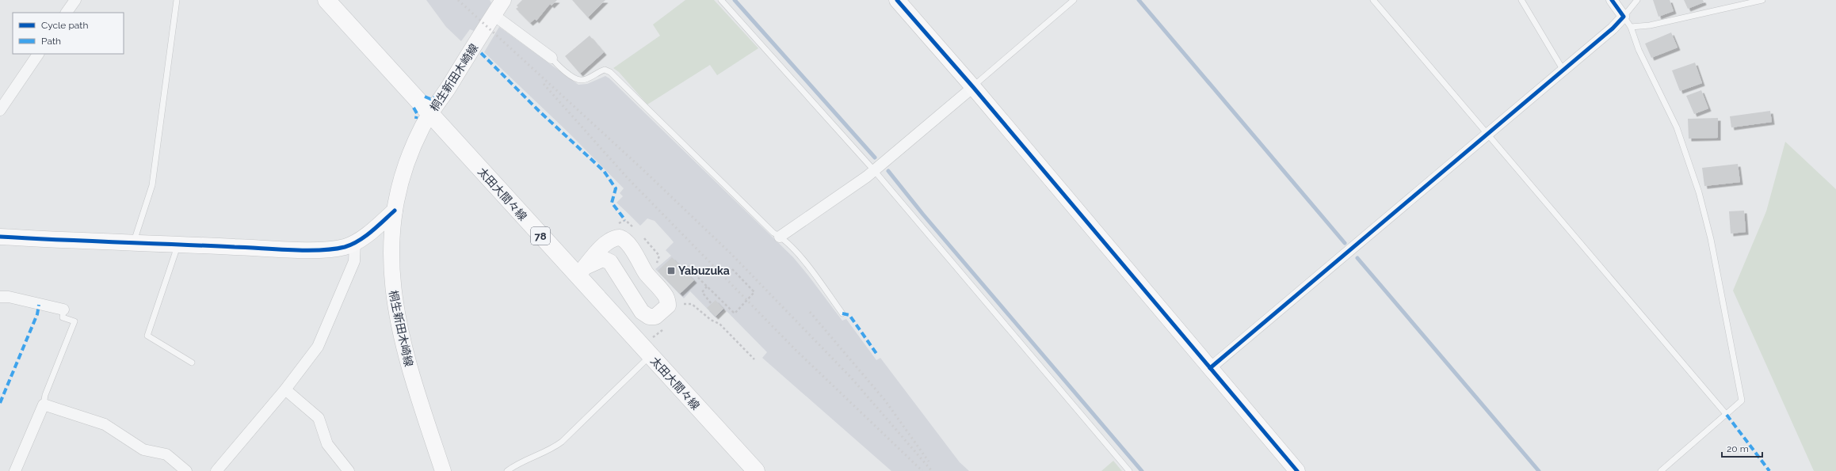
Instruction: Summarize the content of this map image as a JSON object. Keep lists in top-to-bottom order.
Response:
{
  "streets": {
    "main road": ["太田大間々線", "78"],
    "street": ["桐生新田木崎線"]
  },
  "crossings": [
    ["桐生新田木崎線", "太田大間々線"]
  ],
  "places": {
    "transit": ["Yabuzuka"]
  },
  "legend": ["Cycle path", "Path"],
  "scale_bar": "20 m"
}
